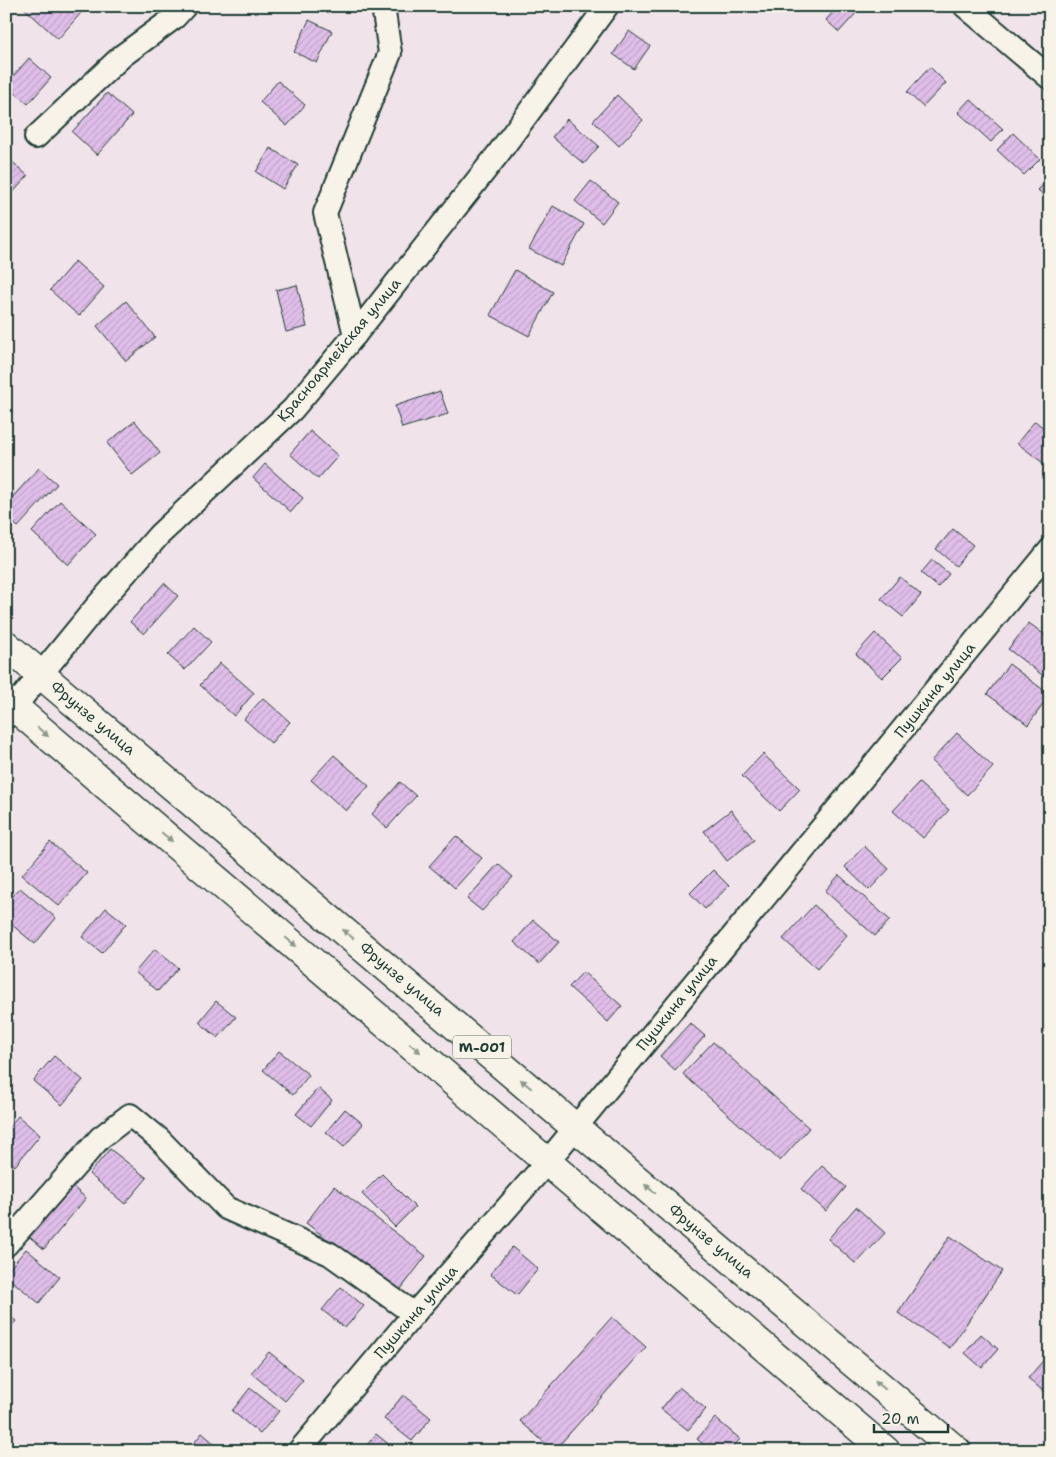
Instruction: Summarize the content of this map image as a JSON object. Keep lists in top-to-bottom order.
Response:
{
  "streets": {
    "main road": ["Фрунзе улица", "M-001"],
    "street": ["Красноармейская улица", "Пушкина улица"]
  },
  "crossings": [
    ["Красноармейская улица", "Фрунзе улица"],
    ["Красноармейская улица", "M-001"],
    ["Пушкина улица", "Фрунзе улица"],
    ["Пушкина улица", "M-001"]
  ],
  "scale_bar": "20 m"
}
